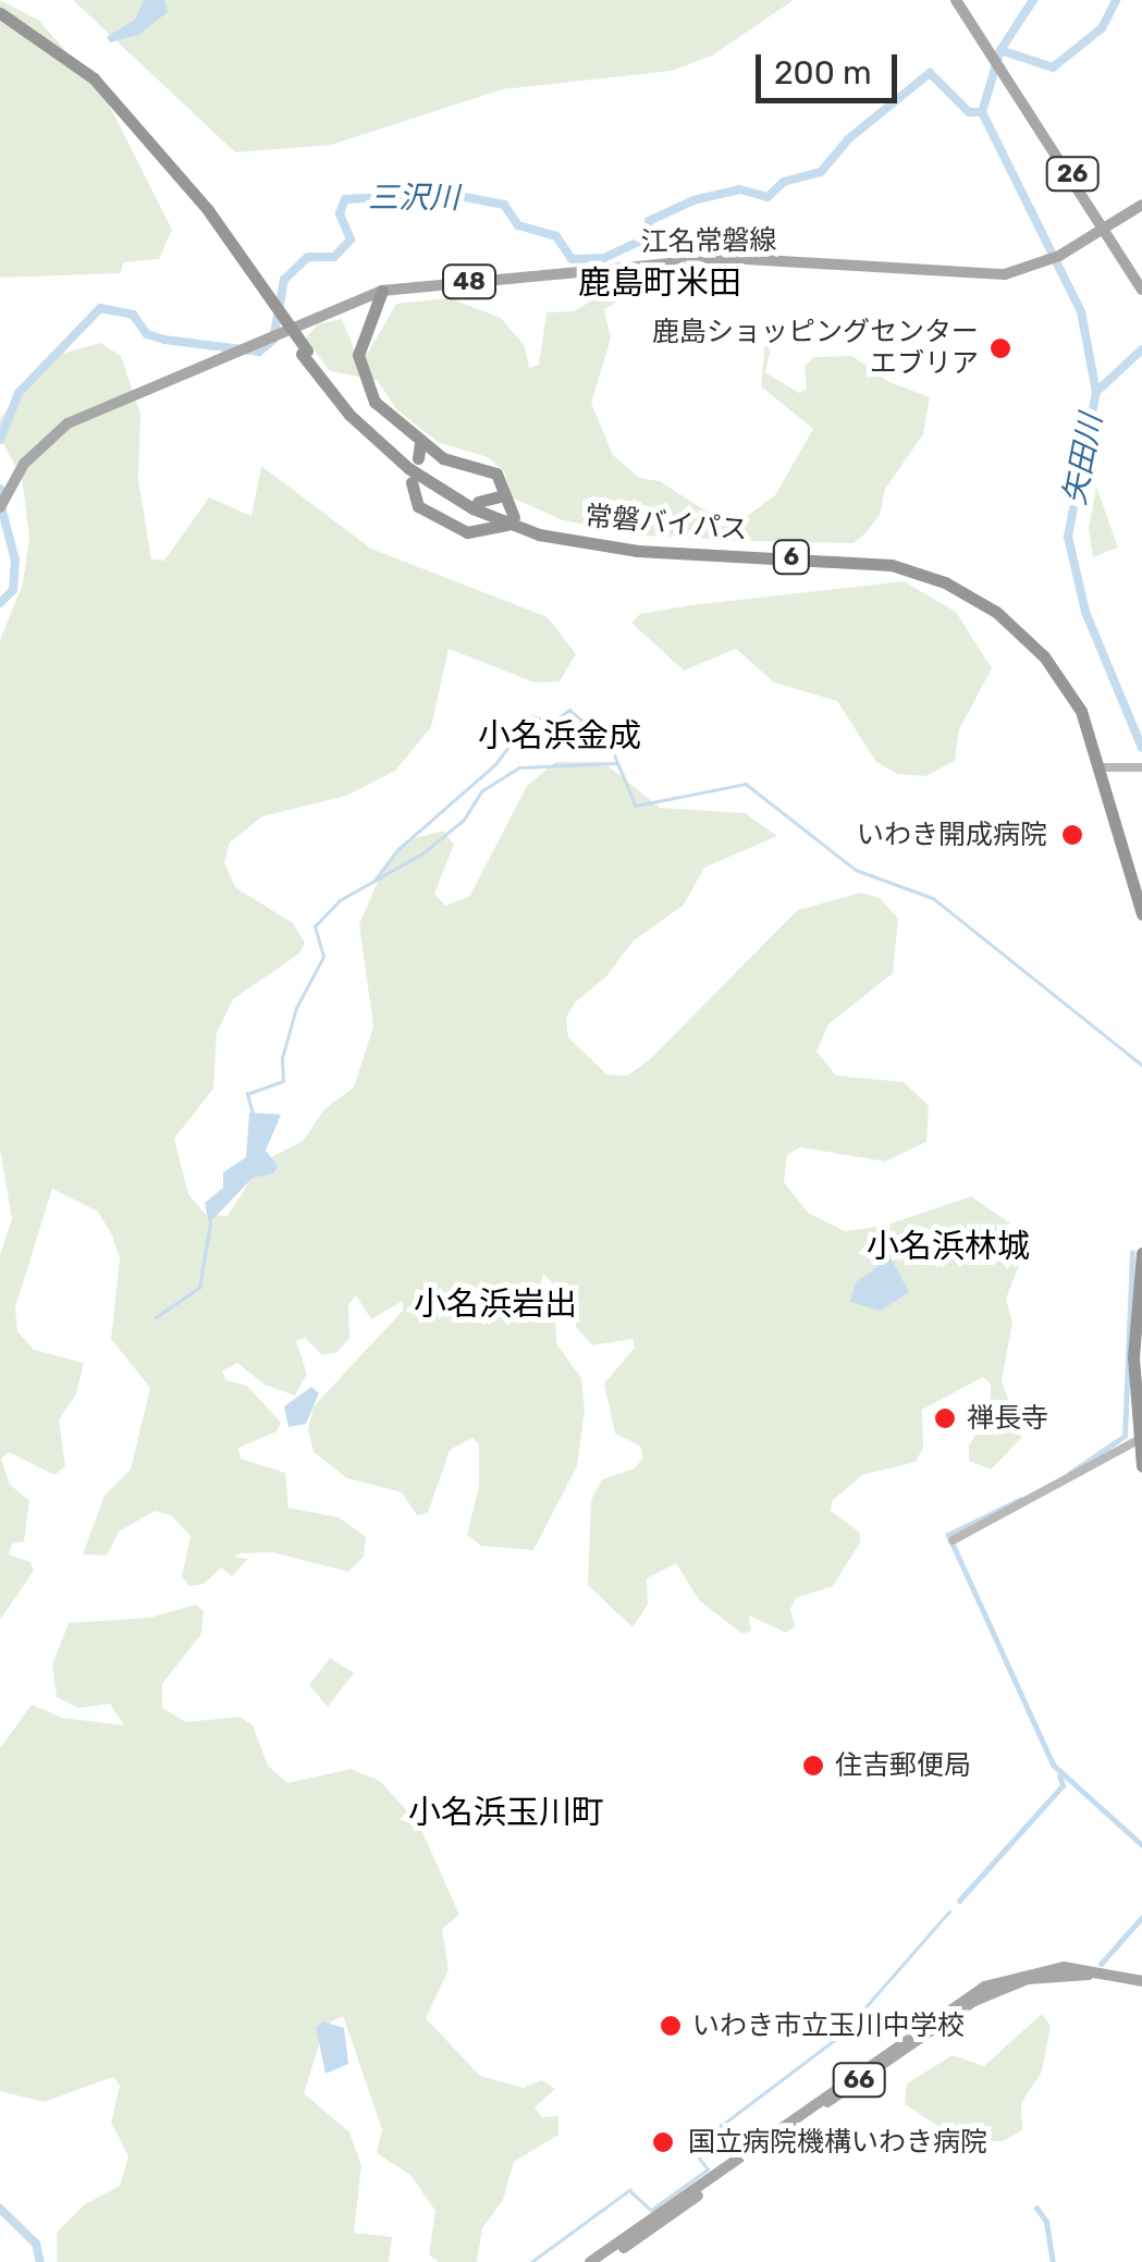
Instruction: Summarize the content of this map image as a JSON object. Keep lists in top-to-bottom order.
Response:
{
  "streets": {
    "highway": ["常磐バイパス", "6"],
    "main road": [
      "26",
      "江名常磐線",
      "48",
      "66"
    ]
  },
  "crossings": [
    ["26", "江名常磐線"]
  ],
  "districts": [
    "鹿島町米田",
    "小名浜金成",
    "小名浜林城",
    "小名浜岩出",
    "小名浜玉川町"
  ],
  "water": ["三沢川", "矢田川"],
  "places": [
    "鹿島ショッピングセンター エブリア",
    "いわき開成病院",
    "禅長寺",
    "住吉郵便局",
    "いわき市立玉川中学校",
    "国立病院機構いわき病院"
  ],
  "scale_bar": "200 m"
}
